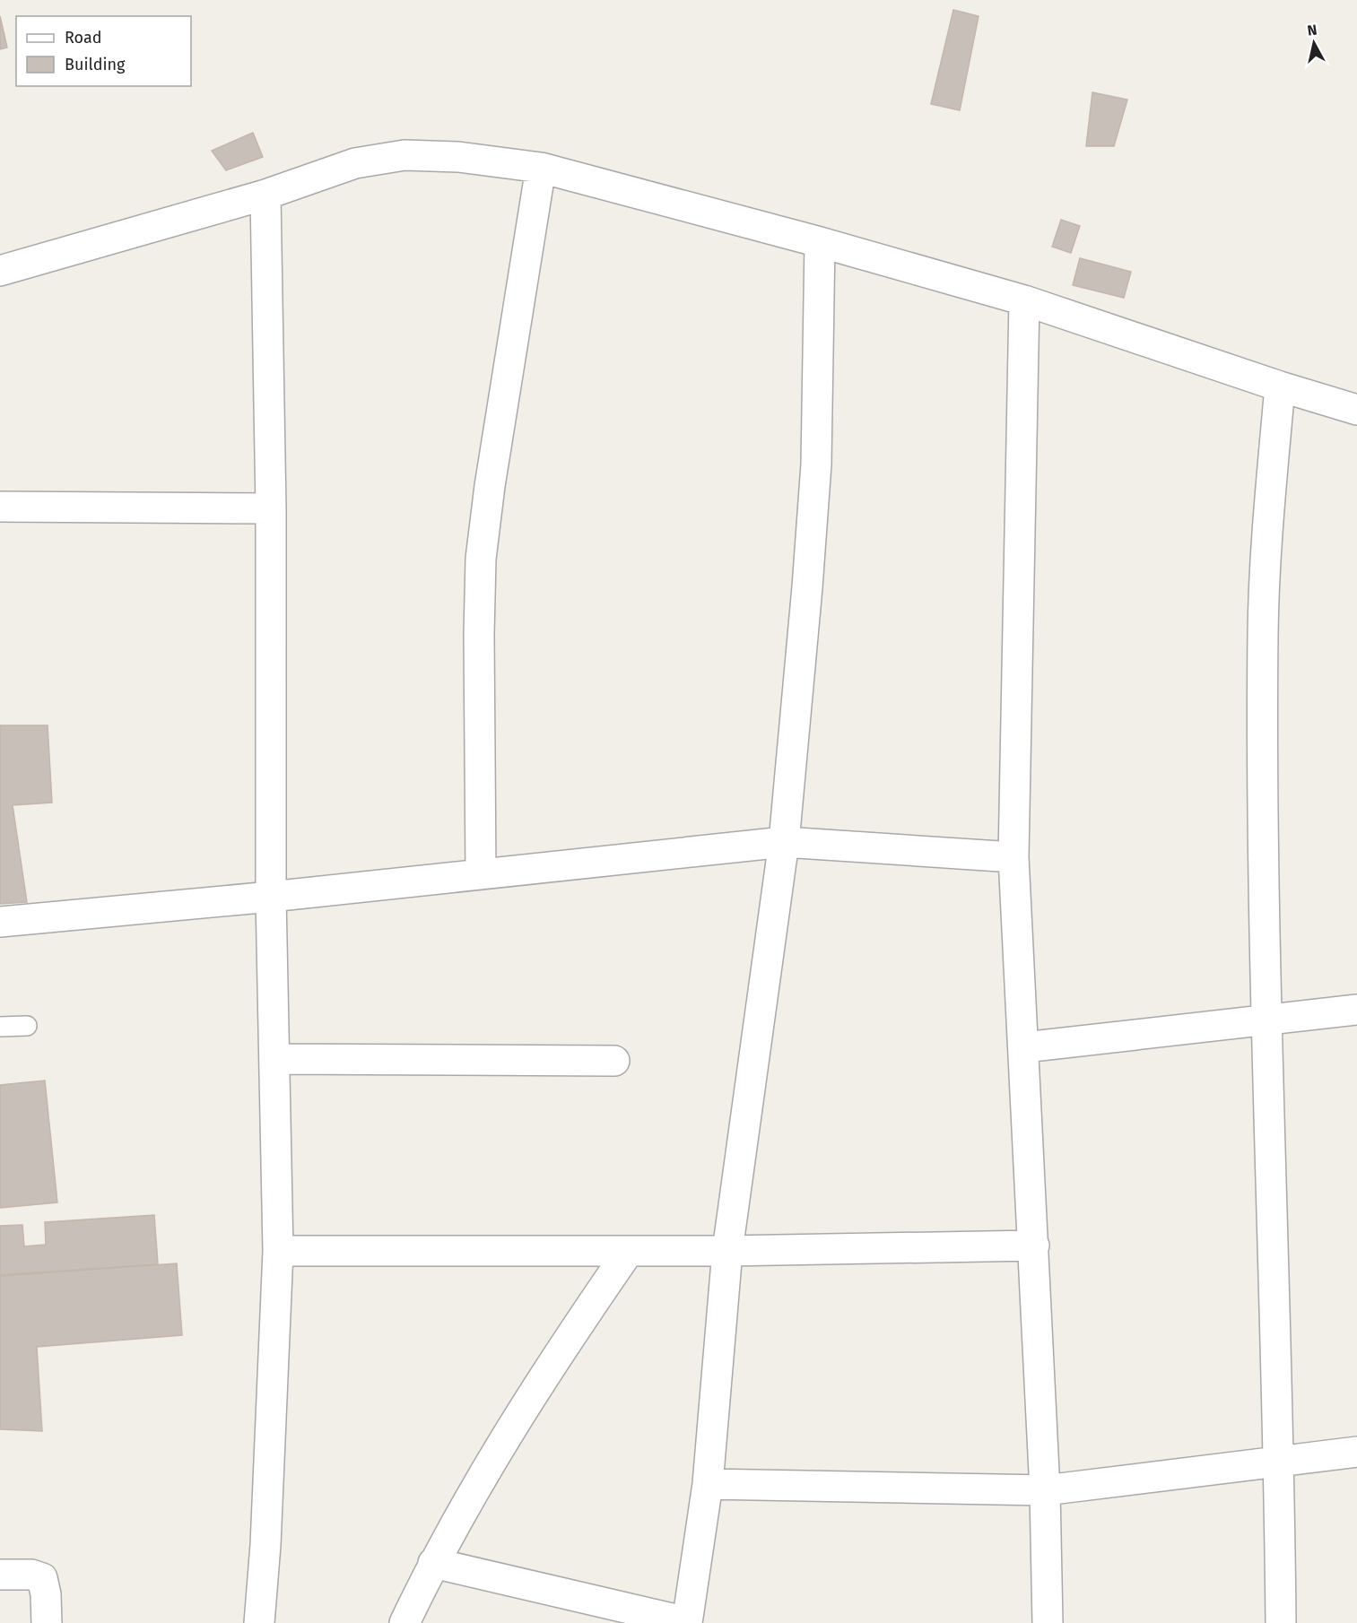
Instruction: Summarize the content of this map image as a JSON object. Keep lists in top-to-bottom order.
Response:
{
  "legend": ["Road", "Building"],
  "north": "top"
}
